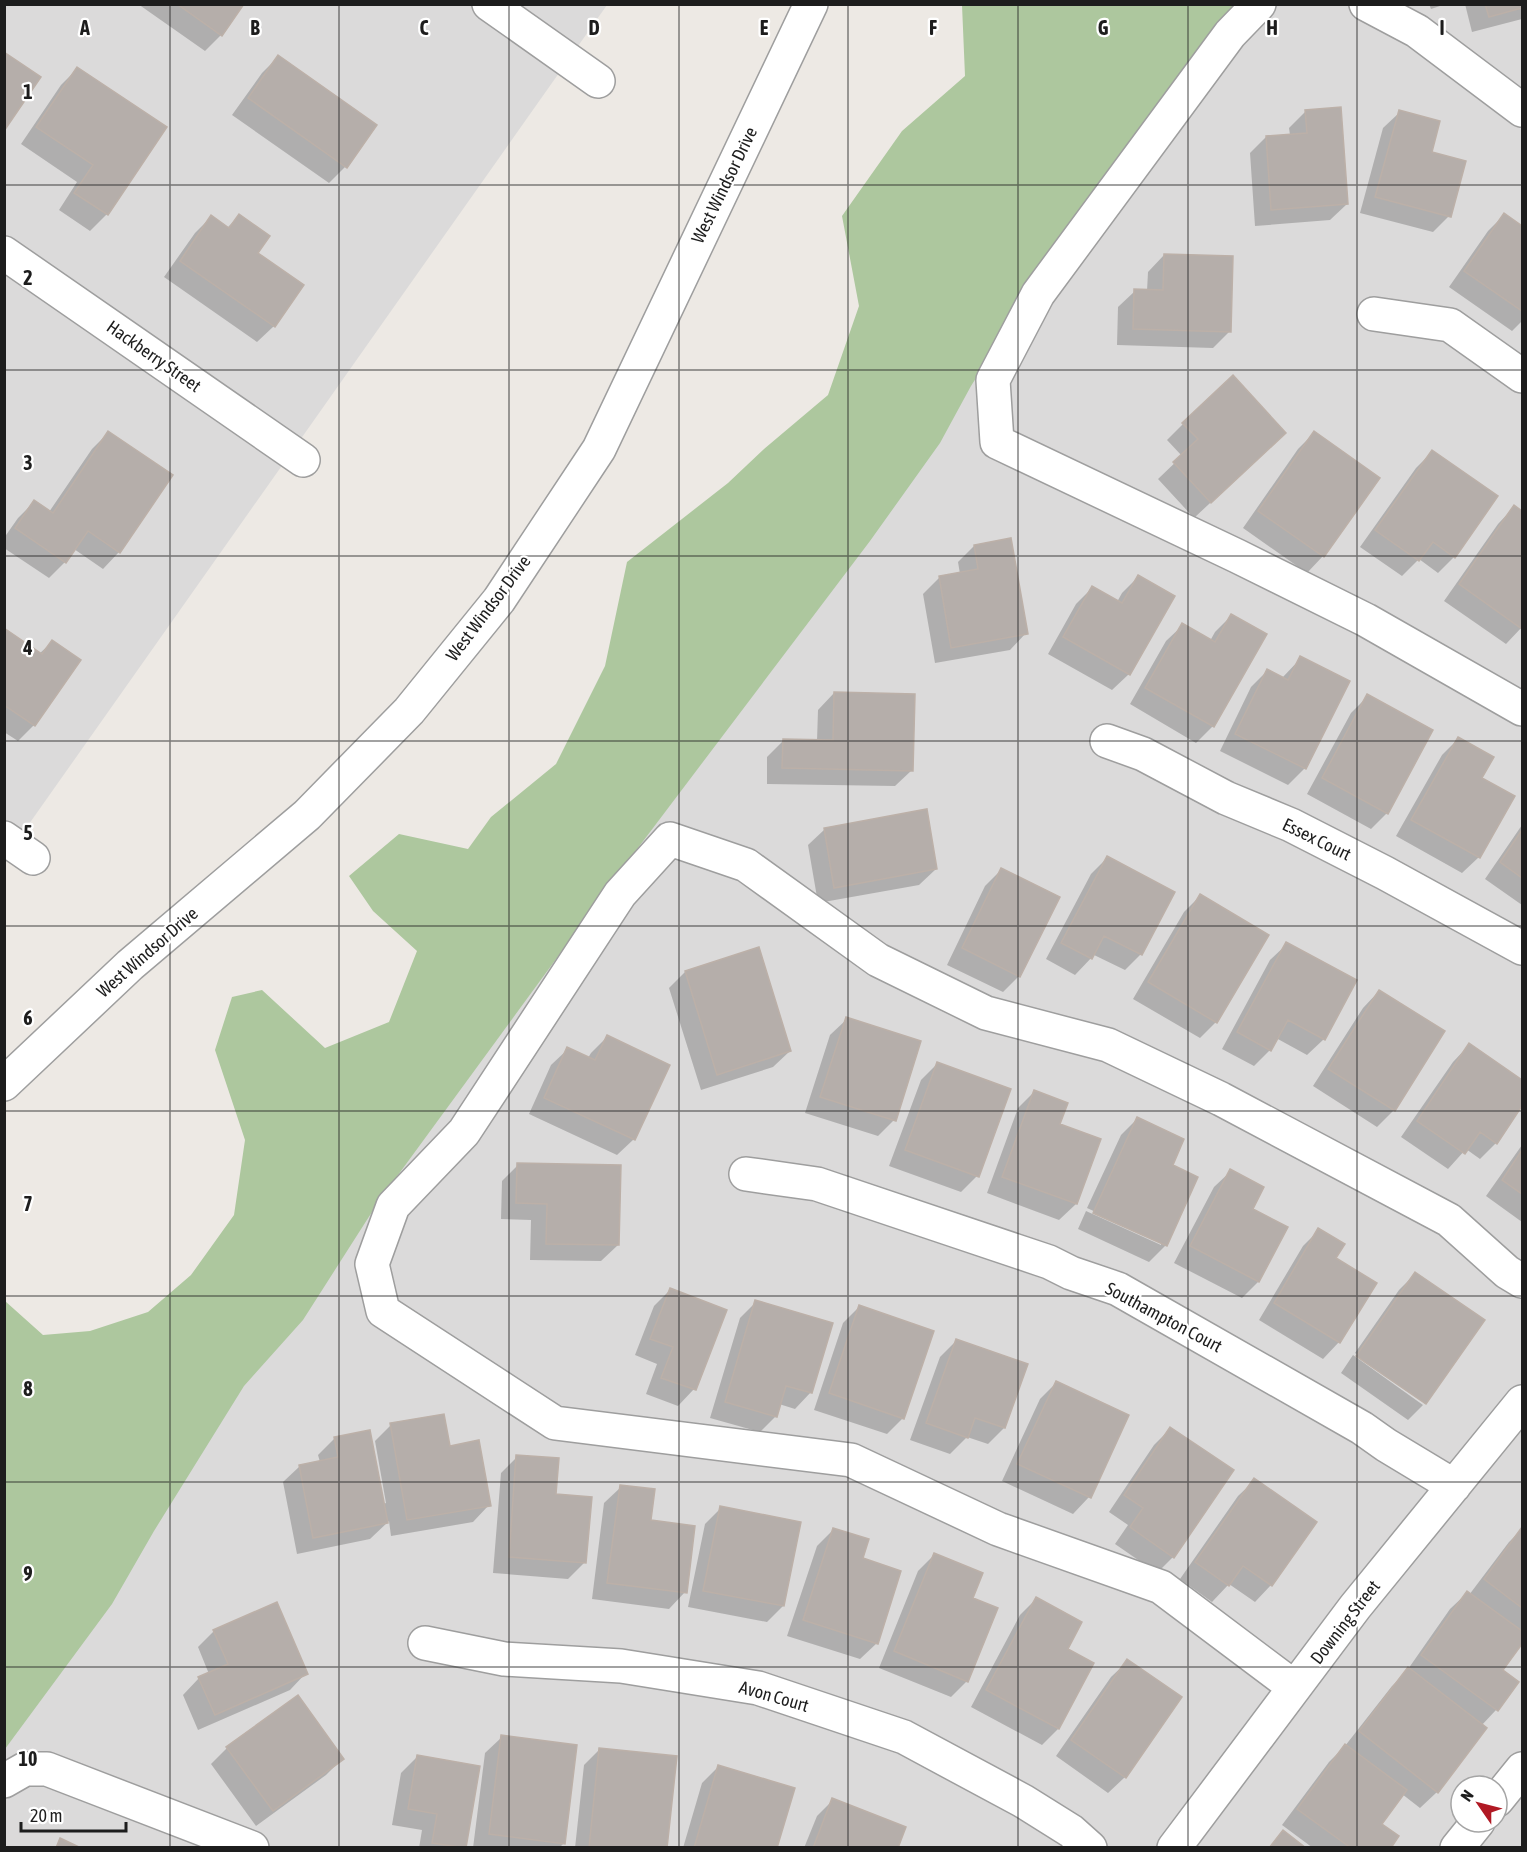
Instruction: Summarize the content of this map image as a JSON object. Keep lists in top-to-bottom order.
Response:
{
  "streets": {
    "street": [
      "West Windsor Drive",
      "Hackberry Street",
      "Essex Court",
      "Southampton Court",
      "Downing Street",
      "Avon Court"
    ]
  },
  "crossings": [
    ["Southampton Court", "Downing Street"]
  ],
  "scale_bar": "20 m",
  "north": "top left",
  "grid": {
    "columns": [
      "A",
      "B",
      "C",
      "D",
      "E",
      "F",
      "G",
      "H",
      "I"
    ],
    "rows": [
      "1",
      "2",
      "3",
      "4",
      "5",
      "6",
      "7",
      "8",
      "9",
      "10"
    ]
  }
}
